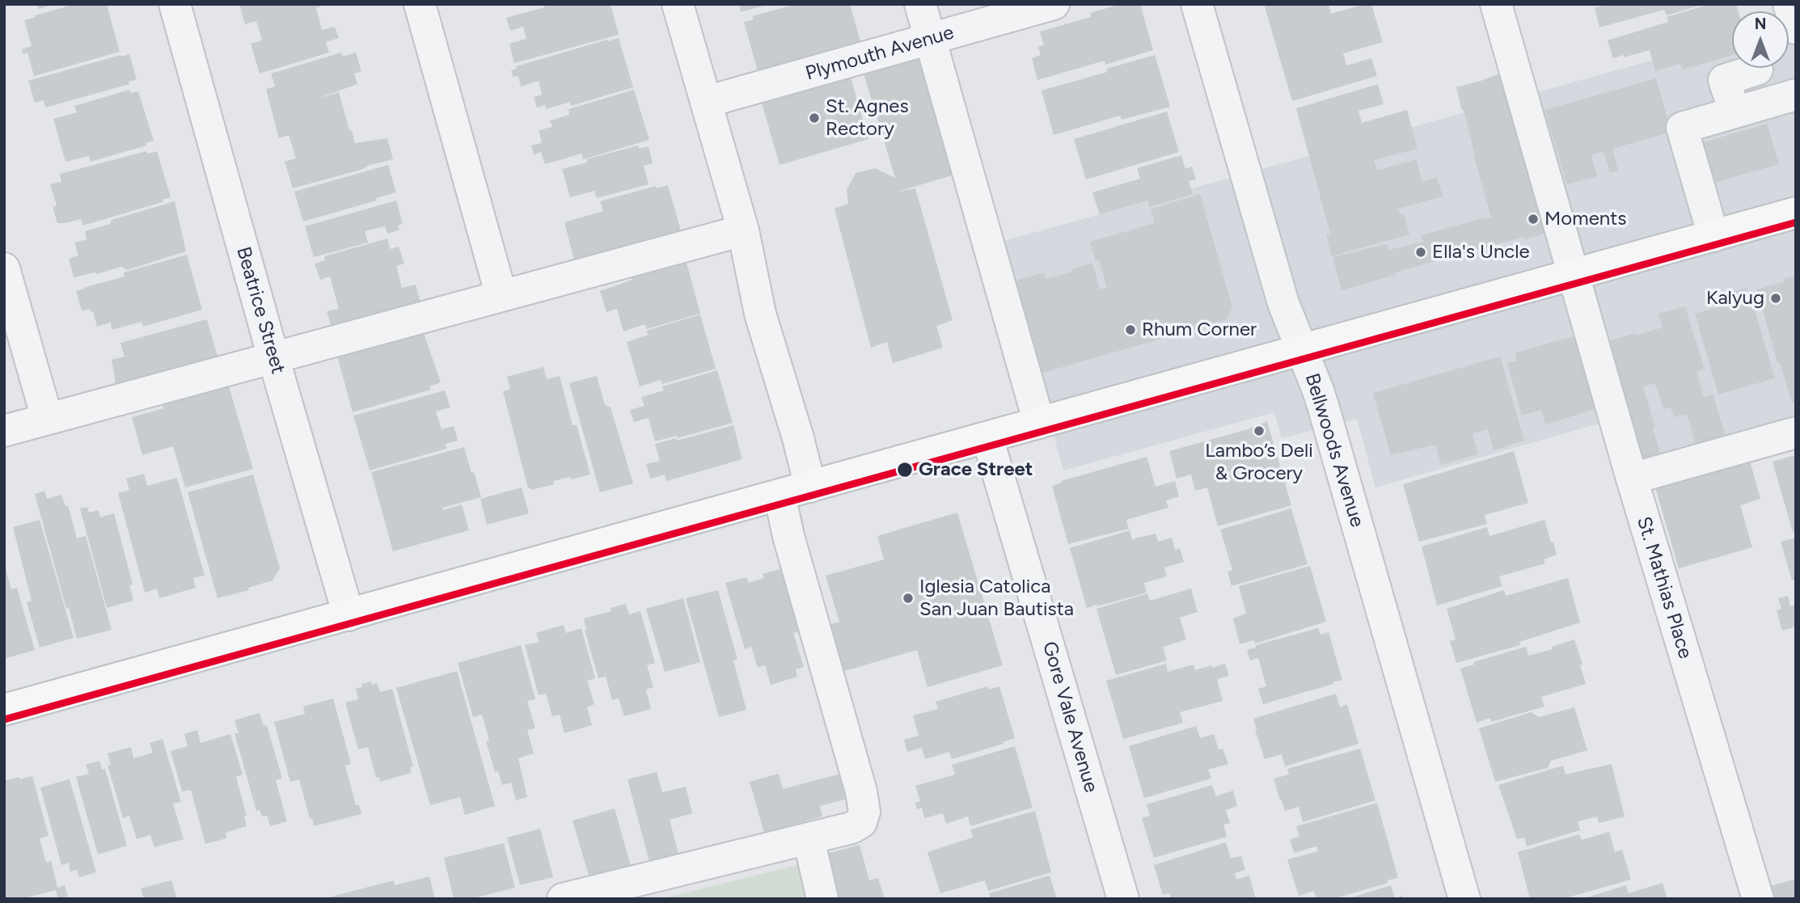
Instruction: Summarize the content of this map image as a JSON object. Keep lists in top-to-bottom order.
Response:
{
  "streets": {
    "street": [
      "Plymouth Avenue",
      "Beatrice Street",
      "Bellwoods Avenue",
      "St. Mathias Place",
      "Gore Vale Avenue"
    ]
  },
  "places": [
    "St. Agnes Rectory",
    "Moments",
    "Ella's Uncle",
    "Kalyug",
    "Rhum Corner",
    "Lambo’s Deli & Grocery",
    "Grace Street",
    "Iglesia Catolica San Juan Bautista"
  ],
  "north": "top"
}
